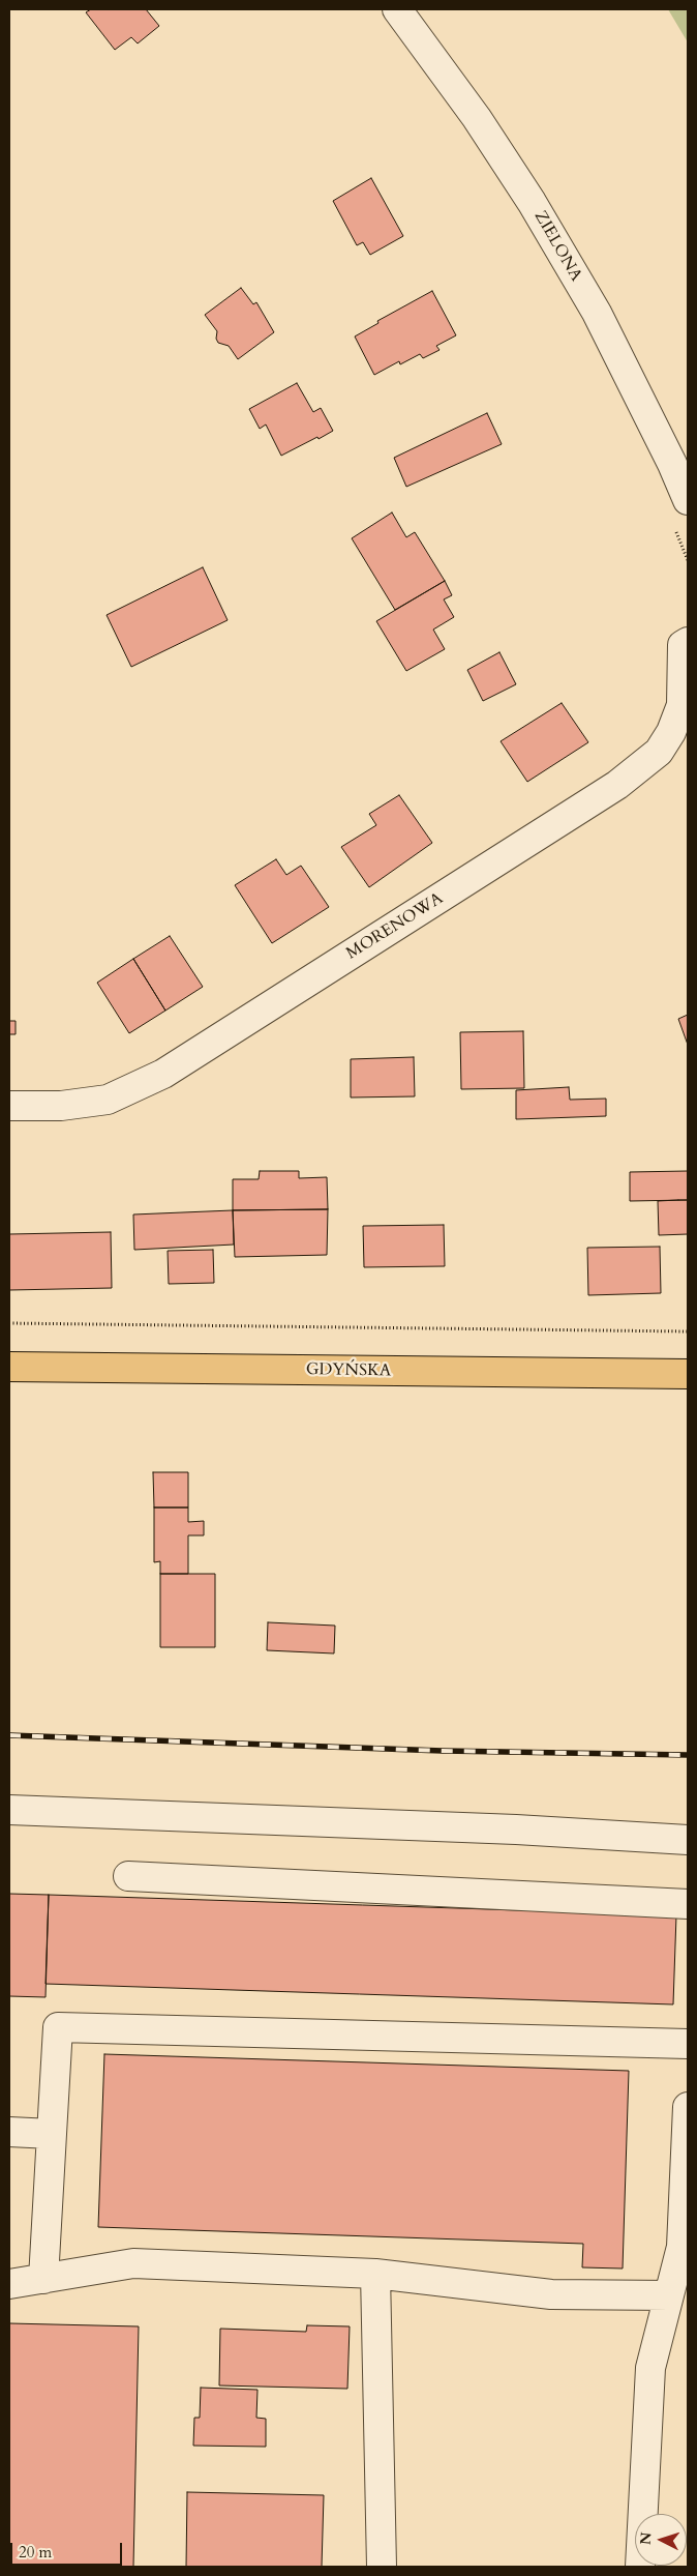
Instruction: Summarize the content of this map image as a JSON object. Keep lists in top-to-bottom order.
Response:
{
  "streets": {
    "main road": ["GDYŃSKA"],
    "street": ["ZIELONA", "MORENOWA"]
  },
  "scale_bar": "20 m",
  "north": "left"
}
